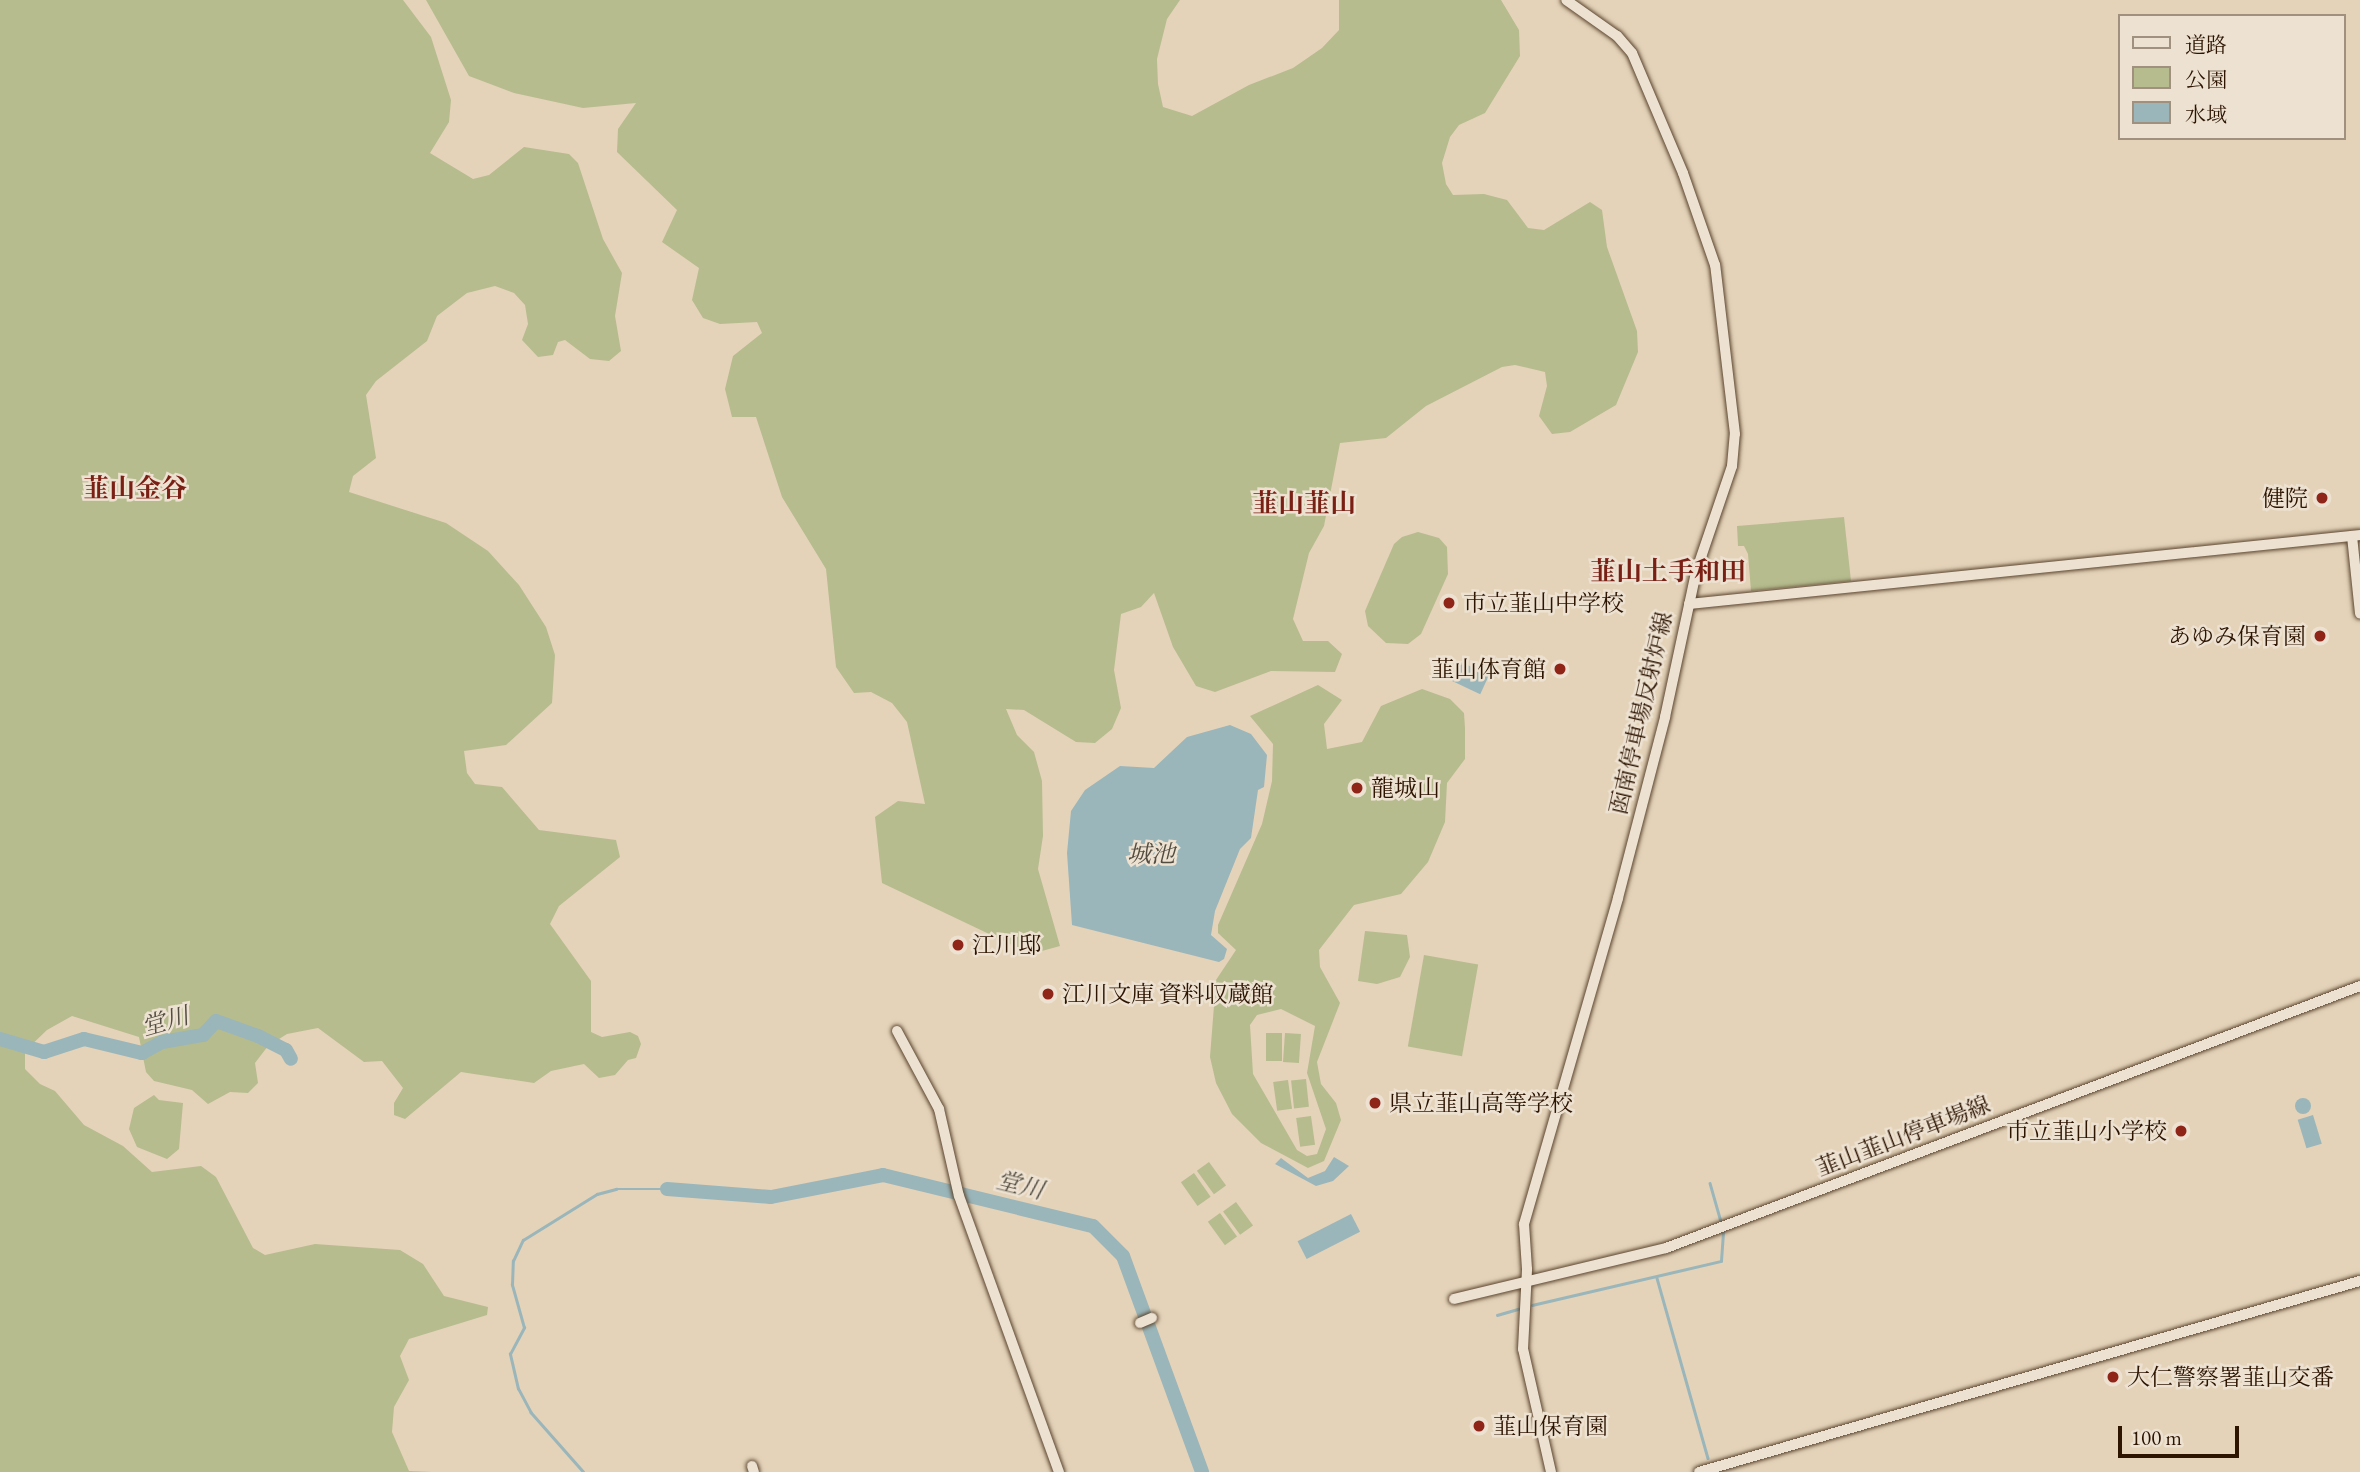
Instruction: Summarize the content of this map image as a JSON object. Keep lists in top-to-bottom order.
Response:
{
  "streets": {
    "main road": ["函南停車場反射炉線", "韮山韮山停車場線"]
  },
  "crossings": [
    ["函南停車場反射炉線", "韮山韮山停車場線"]
  ],
  "districts": ["韮山金谷", "韮山韮山", "韮山土手和田"],
  "water": ["城池", "堂川"],
  "places": [
    "健院",
    "市立韮山中学校",
    "あゆみ保育園",
    "韮山体育館",
    "龍城山",
    "江川邸",
    "江川文庫 資料収蔵館",
    "県立韮山高等学校",
    "市立韮山小学校",
    "大仁警察署韮山交番",
    "韮山保育園"
  ],
  "legend": ["道路", "公園", "水域"],
  "scale_bar": "100 m"
}
